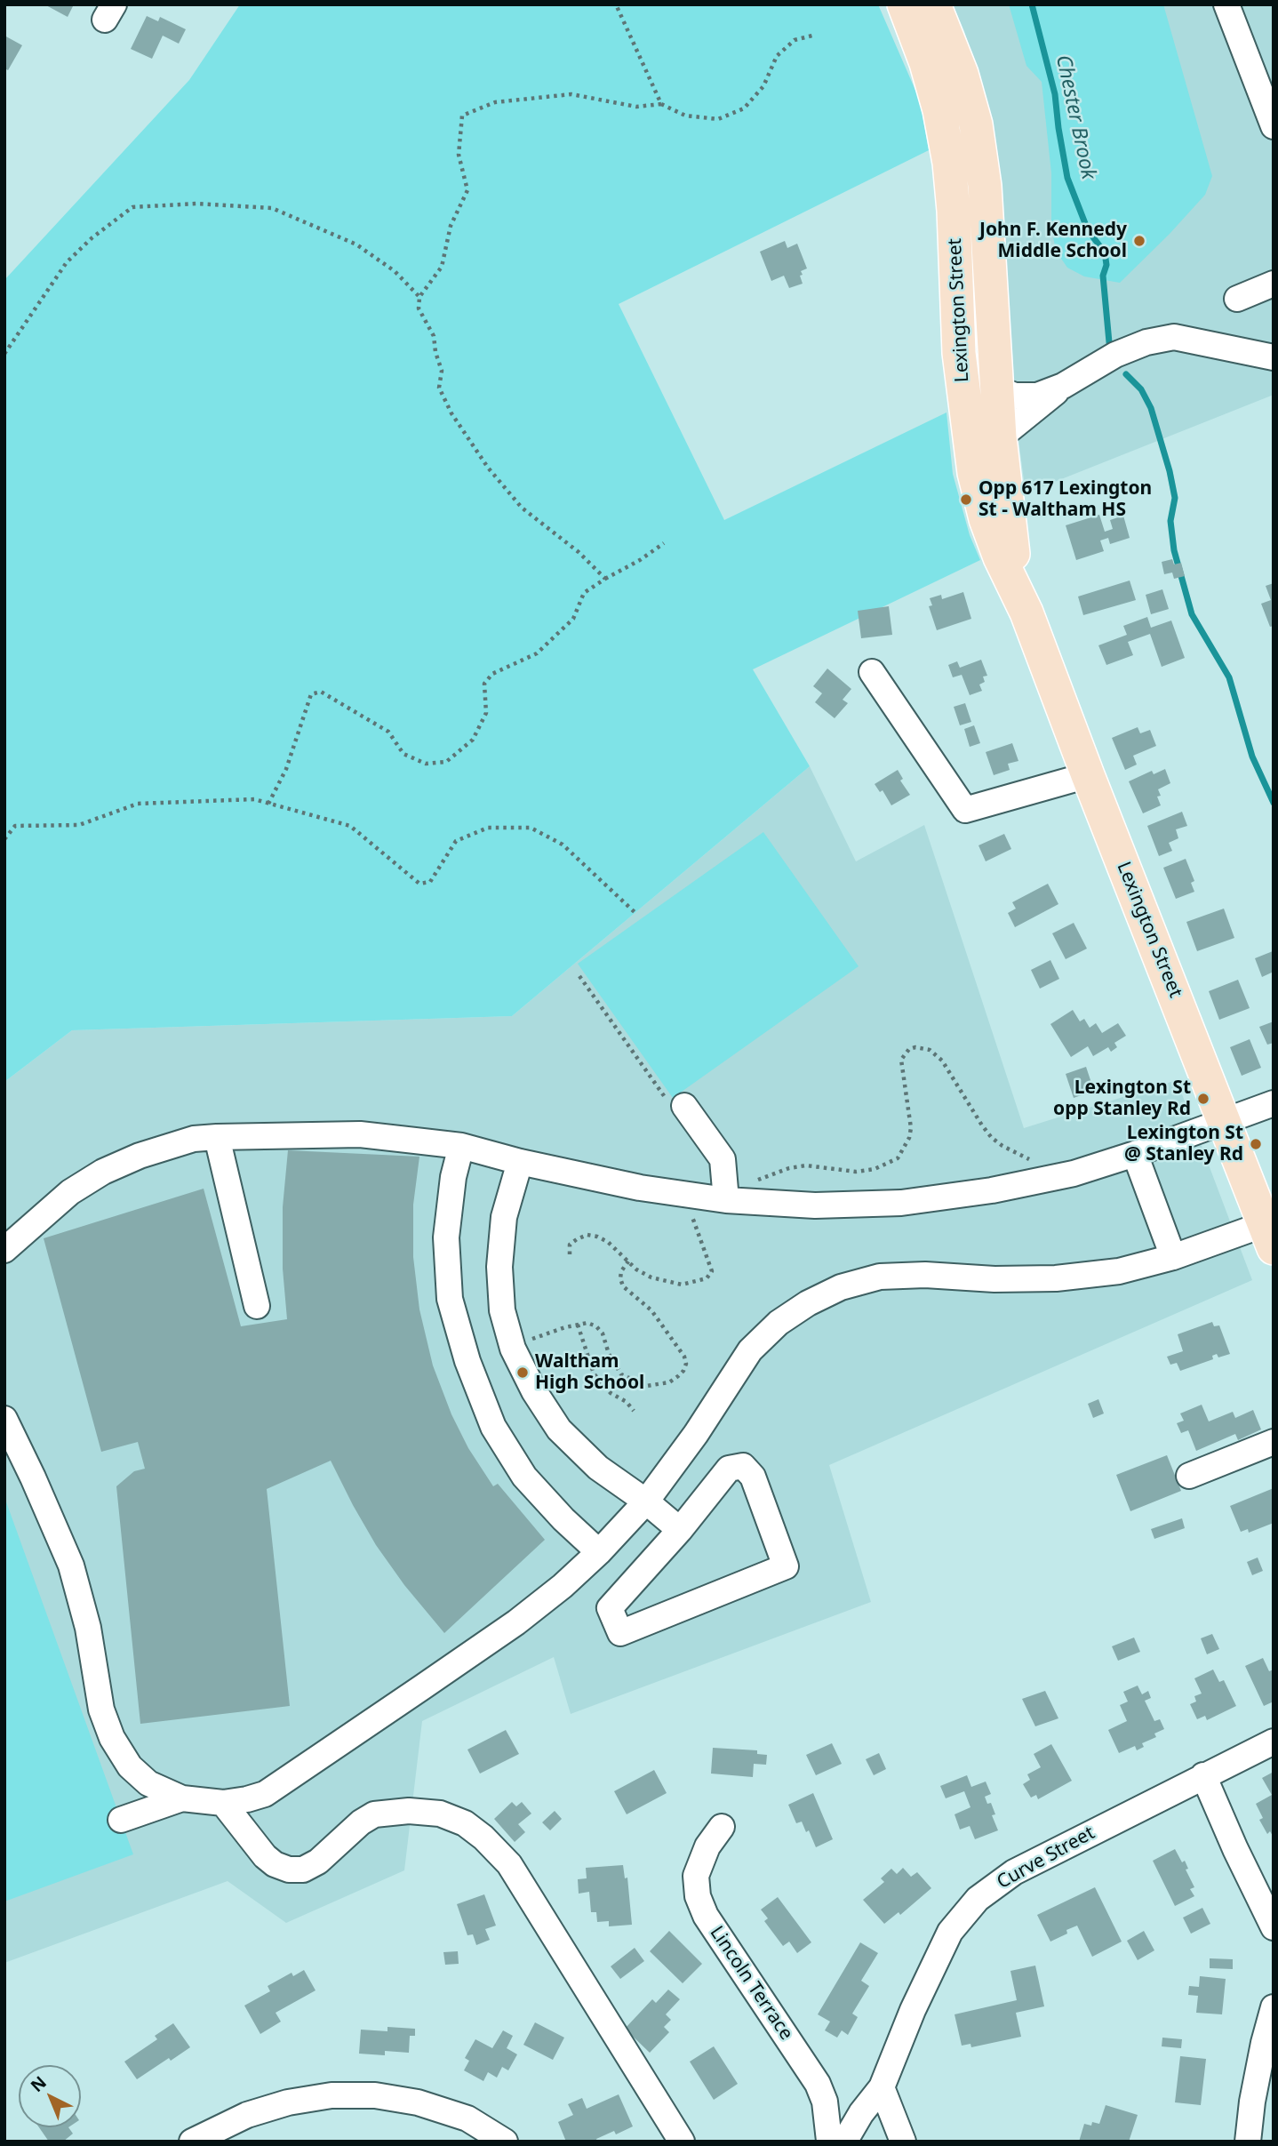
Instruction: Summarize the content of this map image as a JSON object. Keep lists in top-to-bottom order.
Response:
{
  "streets": {
    "main road": ["Lexington Street"],
    "street": ["Curve Street", "Lincoln Terrace"]
  },
  "crossings": [
    ["Curve Street", "Lincoln Terrace"]
  ],
  "water": ["Chester Brook"],
  "places": [
    "John F. Kennedy Middle School",
    "Opp 617 Lexington St - Waltham HS",
    "Lexington St opp Stanley Rd",
    "Lexington St @ Stanley Rd",
    "Waltham High School"
  ],
  "north": "top left"
}
